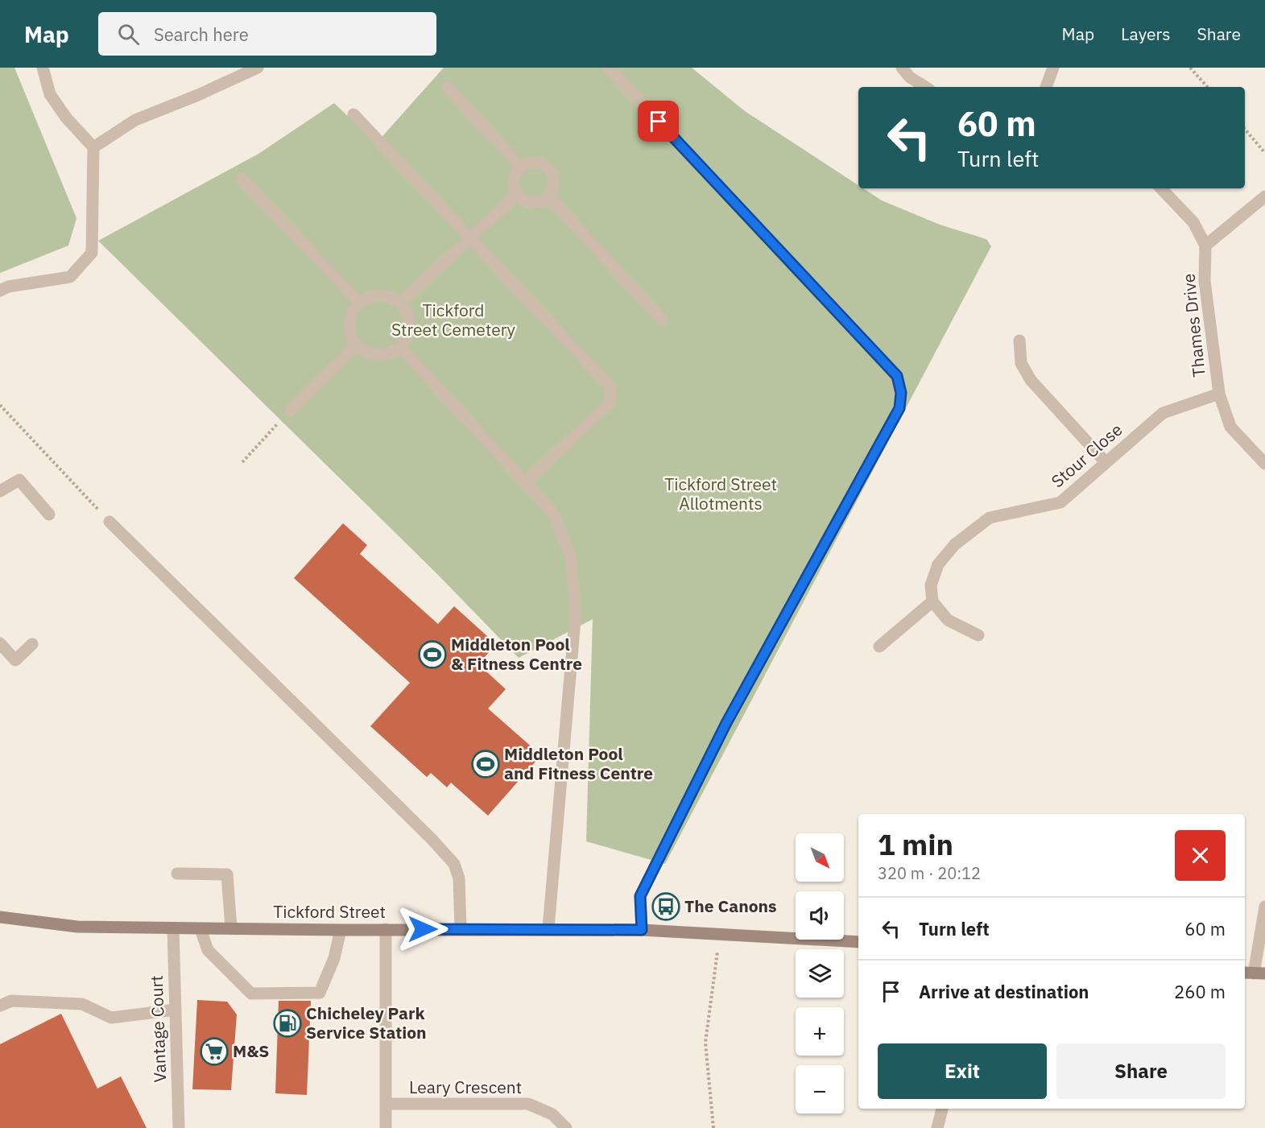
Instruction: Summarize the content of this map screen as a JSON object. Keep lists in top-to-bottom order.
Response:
{
  "streets": {
    "main road": ["Tickford Street"],
    "street": [
      "Thames Drive",
      "Stour Close",
      "Vantage Court",
      "Leary Crescent"
    ]
  },
  "crossings": [
    ["Thames Drive", "Stour Close"],
    ["Tickford Street", "Vantage Court"]
  ],
  "parks": ["Tickford Street Cemetery", "Tickford Street Allotments"],
  "places": {
    "sports": ["Middleton Pool & Fitness Centre", "Middleton Pool and Fitness Centre"],
    "bus stop": ["The Canons"],
    "fuel station": ["Chicheley Park Service Station"],
    "supermarket": ["M&S"]
  },
  "north": "bottom right",
  "page": {
    "header": "Map",
    "search": "Search here",
    "nav": ["Map", "Layers", "Share"],
    "turn": ["60 m", "Turn left"],
    "heading": ["1 min", "320 m · 20:12"],
    "map_buttons": ["+", "−"],
    "list": [
      {
        "name": "Turn left",
        "value": "60 m"
      },
      {
        "name": "Arrive at destination",
        "value": "260 m"
      }
    ],
    "buttons": ["Exit", "Share"]
  }
}
